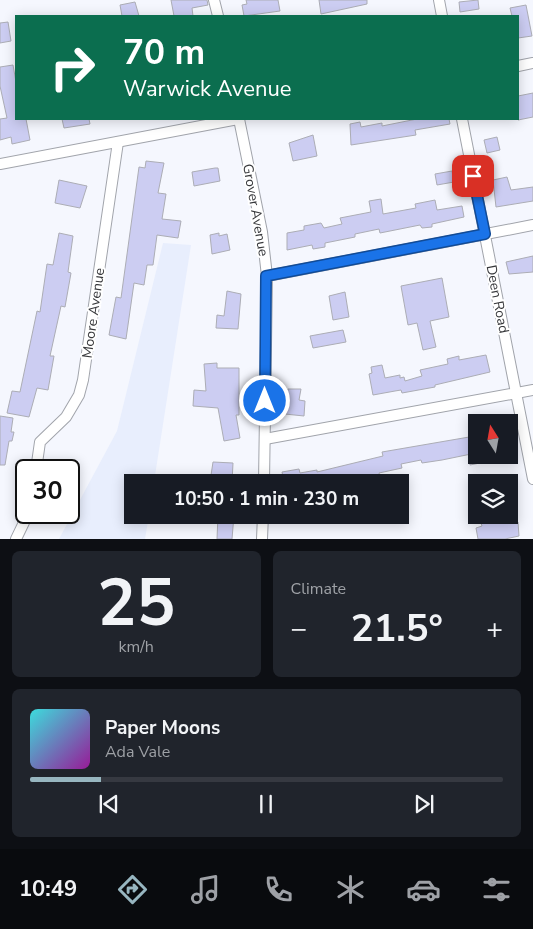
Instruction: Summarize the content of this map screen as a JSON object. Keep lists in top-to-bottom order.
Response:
{
  "streets": {
    "street": ["Grover Avenue", "Deen Road", "Moore Avenue"]
  },
  "north": "top",
  "page": {
    "turn": ["70 m", "Warwick Avenue"],
    "limit": "30",
    "trip": "10:50 · 1 min · 230 m",
    "tile": [
      ["25", "km/h"],
      "Climate"
    ],
    "heat": ["−", "21.5°", "+"],
    "song": ["Paper Moons", "Ada Vale"],
    "tabs": "10:49"
  }
}
